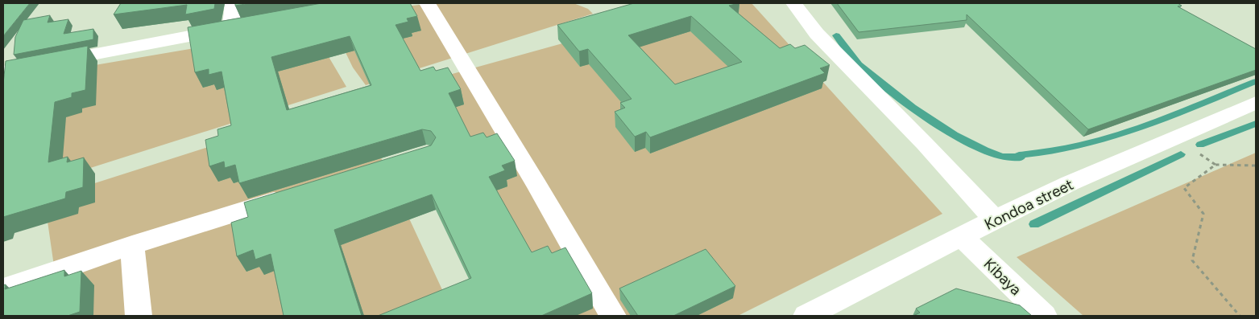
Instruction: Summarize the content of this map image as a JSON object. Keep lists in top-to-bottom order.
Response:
{
  "streets": {
    "street": ["Kondoa street", "Kibaya"]
  },
  "crossings": [
    ["Kondoa street", "Kibaya"]
  ]
}
